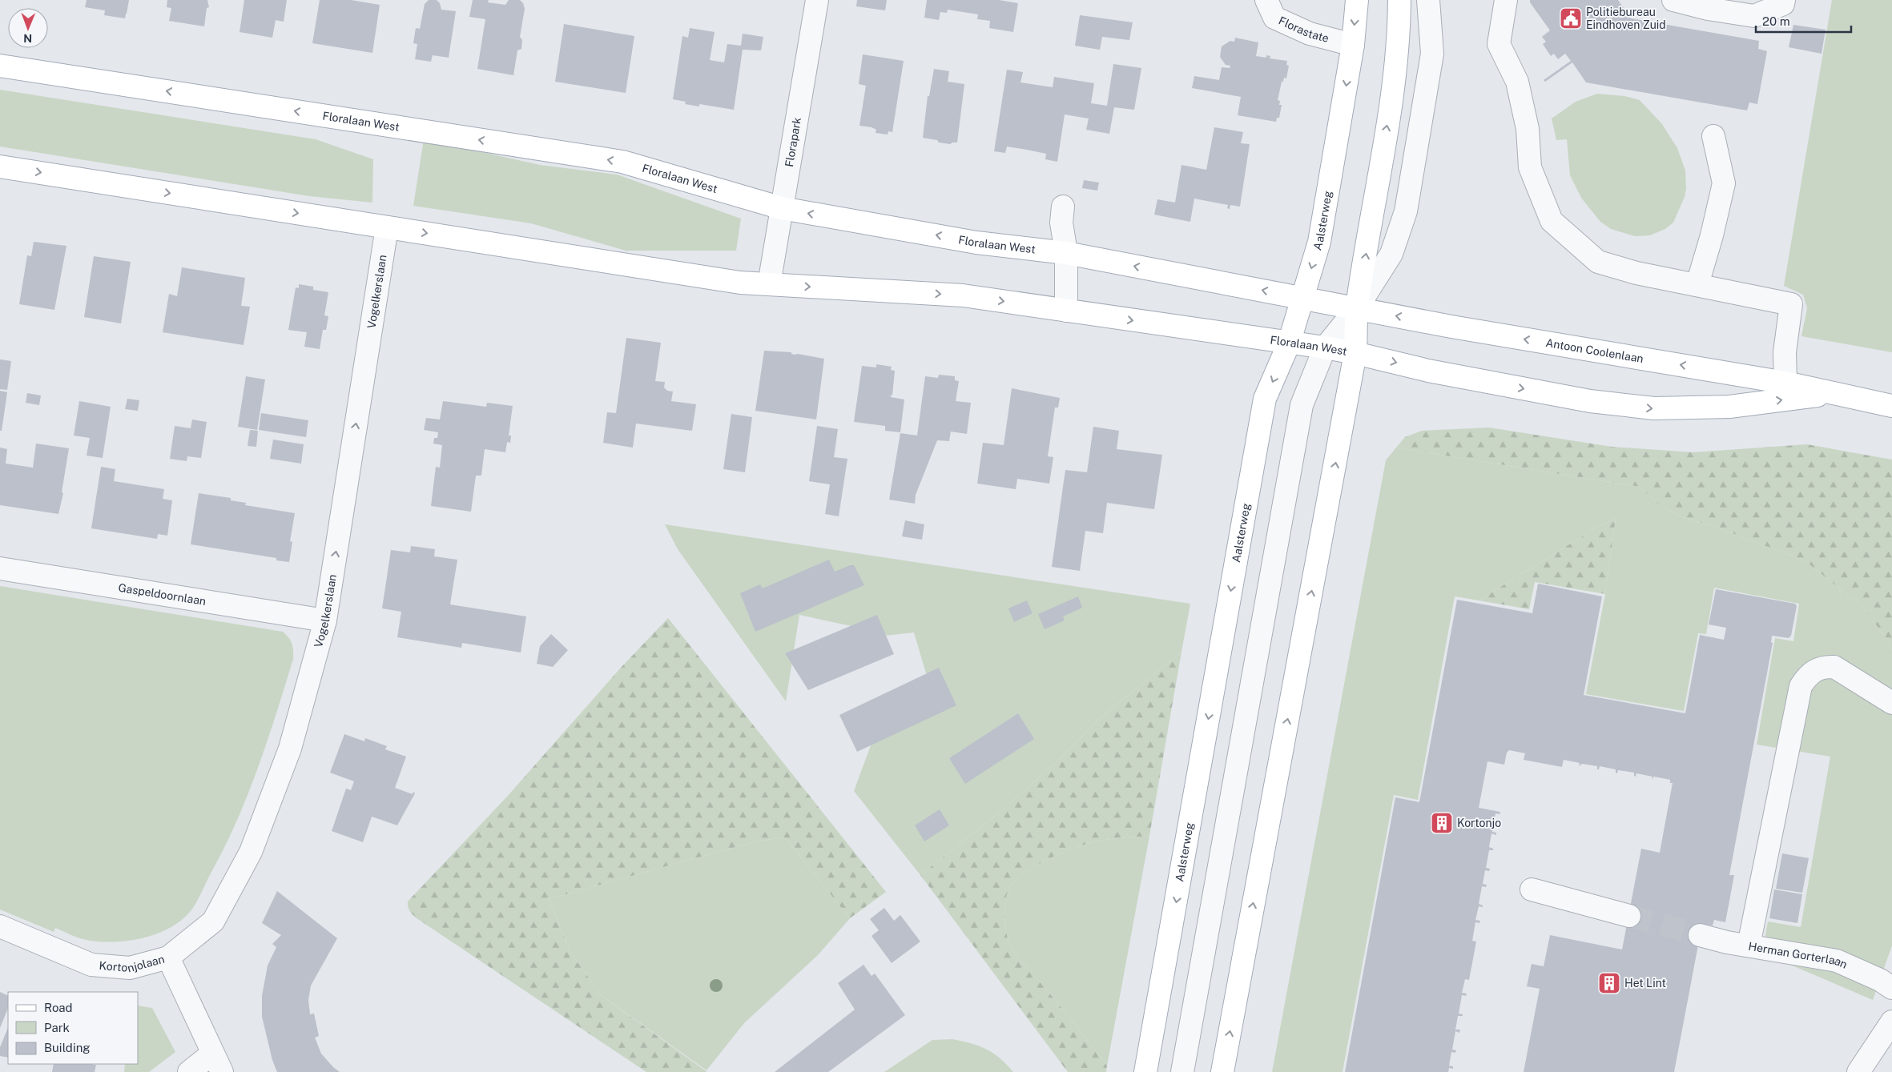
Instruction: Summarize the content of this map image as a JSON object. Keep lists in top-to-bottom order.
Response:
{
  "streets": {
    "main road": ["Floralaan West", "Aalsterweg", "Antoon Coolenlaan"],
    "street": [
      "Florastate",
      "Florapark",
      "Vogelkerslaan",
      "Gaspeldoornlaan",
      "Herman Gorterlaan",
      "Kortonjolaan"
    ]
  },
  "crossings": [
    ["Florastate", "Aalsterweg"],
    ["Floralaan West", "Florapark"],
    ["Floralaan West", "Aalsterweg"],
    ["Floralaan West", "Vogelkerslaan"],
    ["Floralaan West", "Antoon Coolenlaan"],
    ["Vogelkerslaan", "Gaspeldoornlaan"],
    ["Vogelkerslaan", "Kortonjolaan"]
  ],
  "one_way": ["Vogelkerslaan"],
  "places": {
    "public building": ["Politiebureau Eindhoven Zuid"],
    "building": ["Kortonjo", "Het Lint"]
  },
  "legend": ["Road", "Park", "Building"],
  "scale_bar": "20 m",
  "north": "bottom"
}
